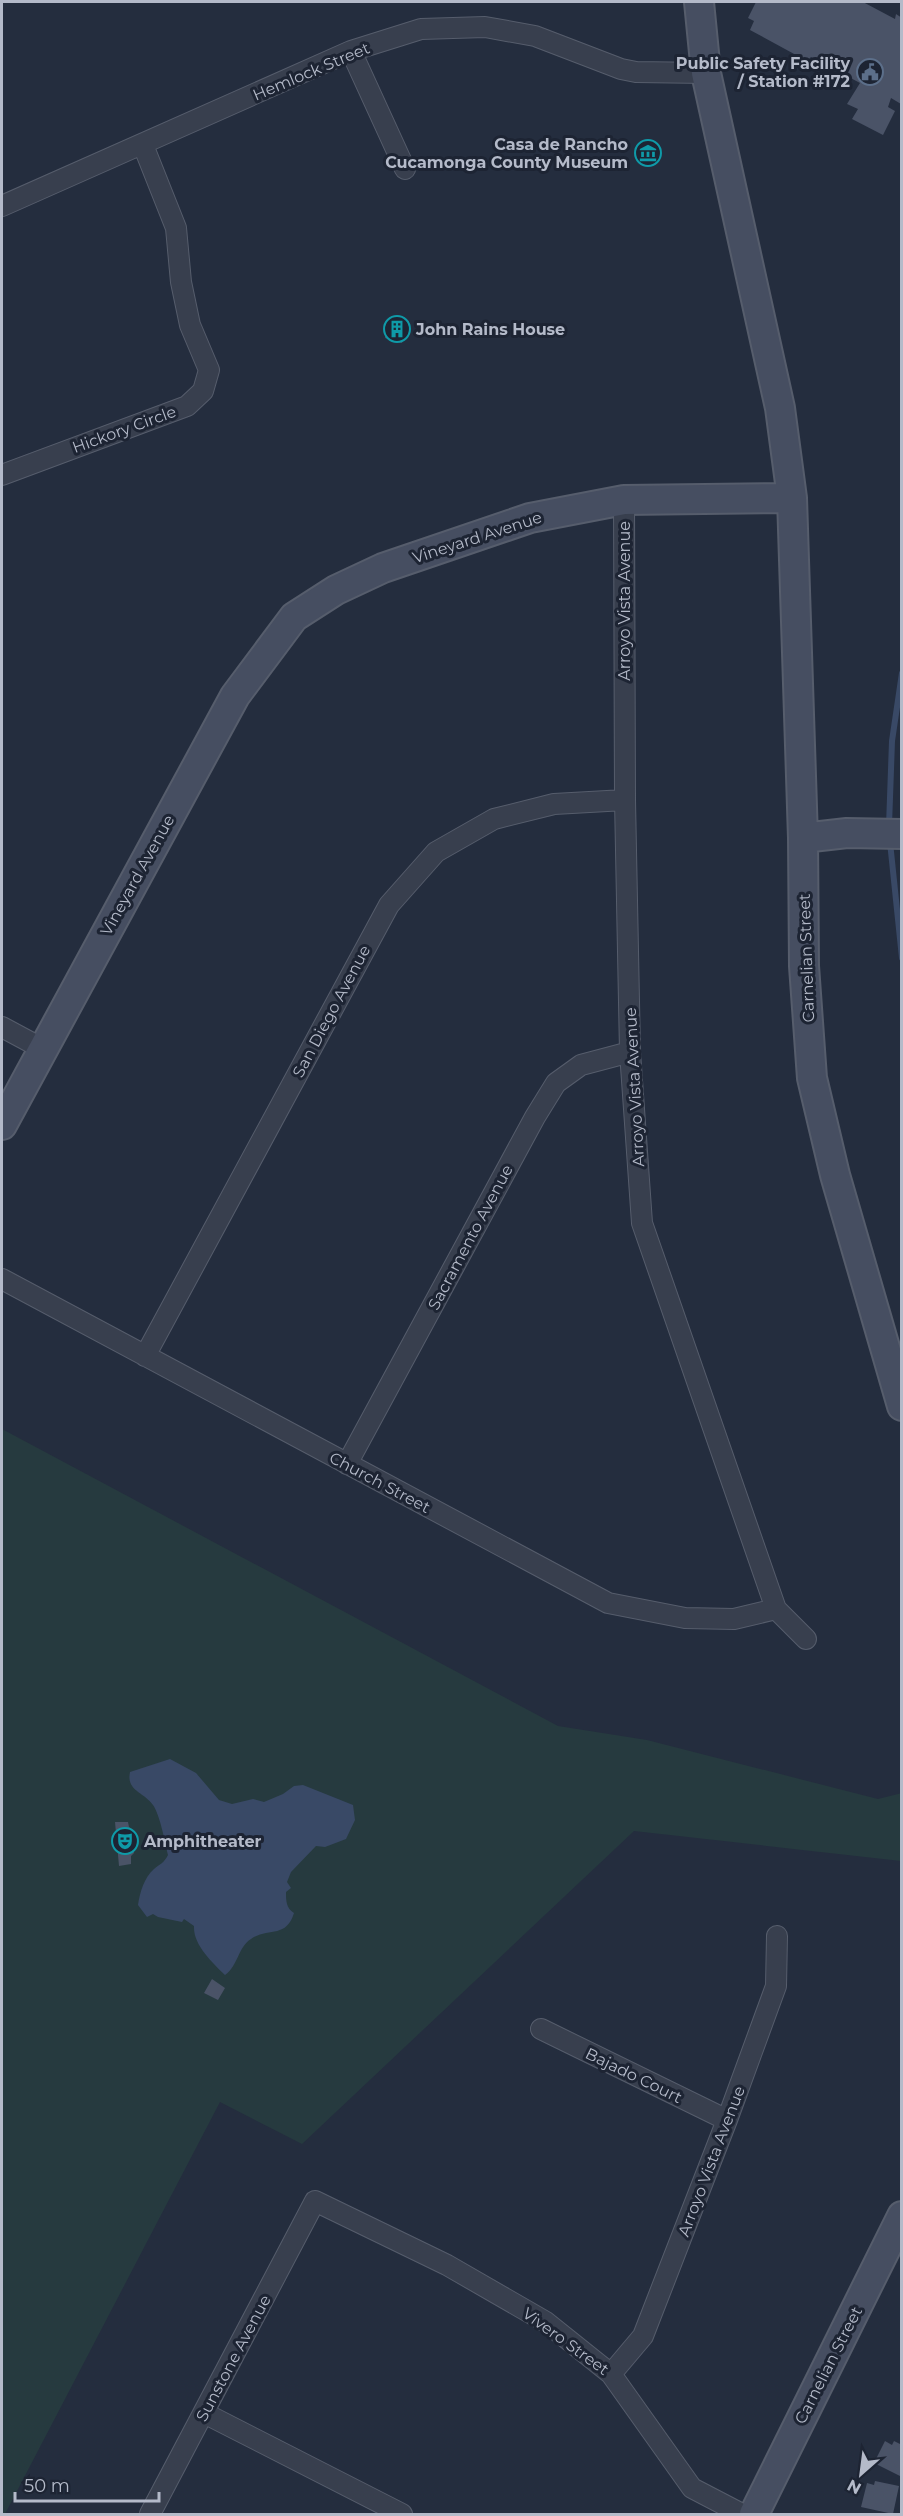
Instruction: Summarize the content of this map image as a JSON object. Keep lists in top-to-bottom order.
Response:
{
  "streets": {
    "main road": ["Vineyard Avenue", "Carnelian Street"],
    "street": [
      "Hemlock Street",
      "Hickory Circle",
      "Arroyo Vista Avenue",
      "San Diego Avenue",
      "Sacramento Avenue",
      "Church Street",
      "Bajado Court",
      "Vivero Street",
      "Sunstone Avenue"
    ]
  },
  "crossings": [
    ["Hemlock Street", "Hickory Circle"],
    ["Vineyard Avenue", "Arroyo Vista Avenue"],
    ["Vineyard Avenue", "Carnelian Street"],
    ["Arroyo Vista Avenue", "San Diego Avenue"],
    ["Arroyo Vista Avenue", "Sacramento Avenue"],
    ["Arroyo Vista Avenue", "Church Street"],
    ["Arroyo Vista Avenue", "Bajado Court"],
    ["Arroyo Vista Avenue", "Vivero Street"],
    ["San Diego Avenue", "Church Street"],
    ["Sacramento Avenue", "Church Street"],
    ["Vivero Street", "Sunstone Avenue"]
  ],
  "places": {
    "public building": ["Public Safety Facility / Station #172"],
    "museum": ["Casa de Rancho Cucamonga County Museum"],
    "building": ["John Rains House"],
    "theatre": ["Amphitheater"]
  },
  "scale_bar": "50 m",
  "north": "bottom left"
}
